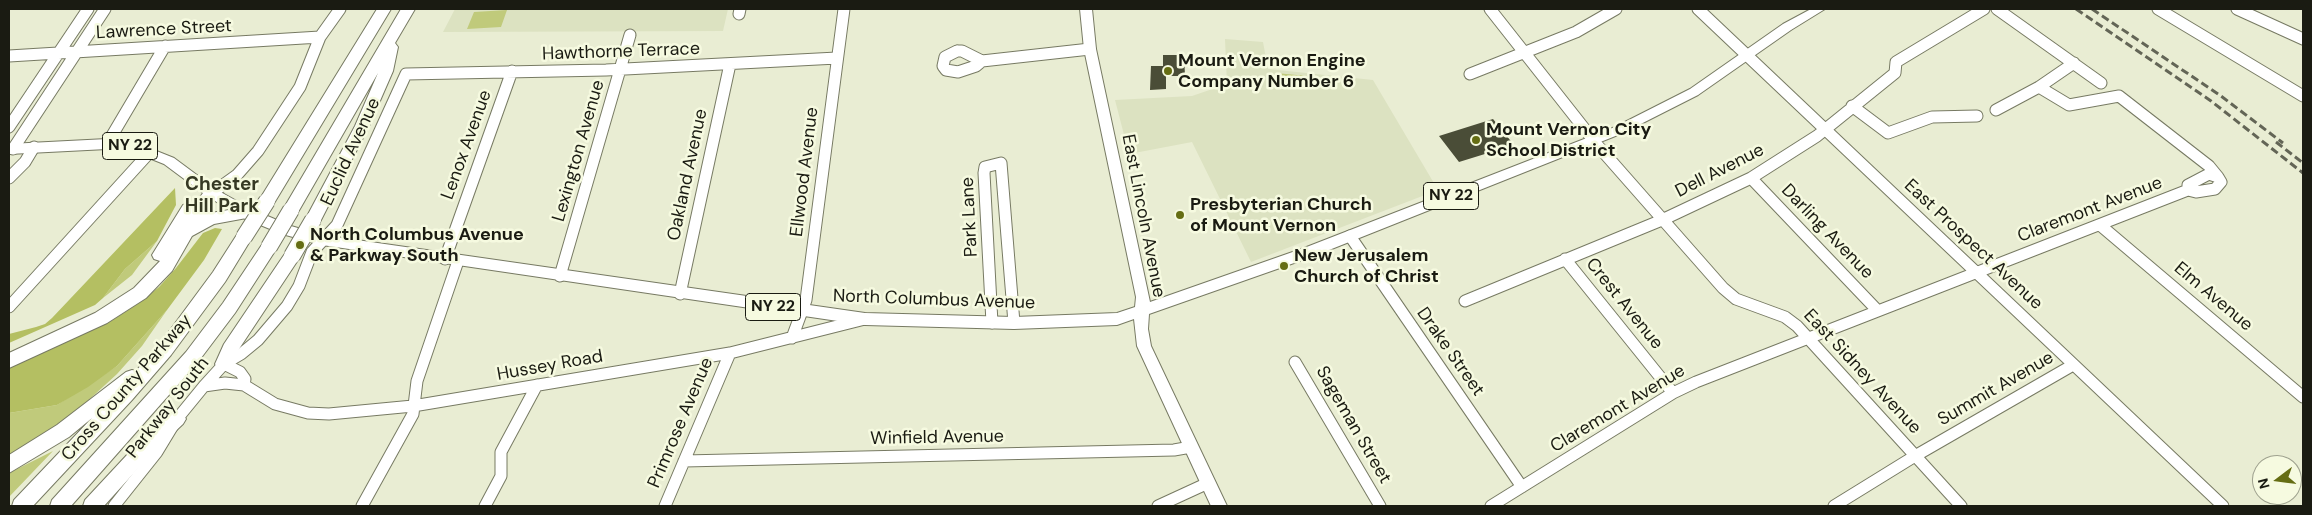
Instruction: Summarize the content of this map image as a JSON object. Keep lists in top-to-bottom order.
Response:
{
  "streets": {
    "highway": ["Cross County Parkway"],
    "main road": ["NY 22", "East Lincoln Avenue", "North Columbus Avenue"],
    "street": [
      "Lawrence Street",
      "Hawthorne Terrace",
      "Lenox Avenue",
      "Lexington Avenue",
      "Euclid Avenue",
      "Dell Avenue",
      "Ellwood Avenue",
      "Oakland Avenue",
      "Claremont Avenue",
      "Park Lane",
      "Darling Avenue",
      "East Prospect Avenue",
      "Elm Avenue",
      "Crest Avenue",
      "Drake Street",
      "Hussey Road",
      "East Sidney Avenue",
      "Summit Avenue",
      "Parkway South",
      "Primrose Avenue",
      "Sageman Street",
      "Winfield Avenue"
    ]
  },
  "crossings": [
    ["Hawthorne Terrace", "Lenox Avenue"],
    ["Hawthorne Terrace", "Lexington Avenue"],
    ["Hawthorne Terrace", "Euclid Avenue"],
    ["Hawthorne Terrace", "Ellwood Avenue"],
    ["Hawthorne Terrace", "Oakland Avenue"],
    ["Lenox Avenue", "North Columbus Avenue"],
    ["Lenox Avenue", "Hussey Road"],
    ["Lexington Avenue", "North Columbus Avenue"],
    ["Euclid Avenue", "North Columbus Avenue"],
    ["Euclid Avenue", "Parkway South"],
    ["Dell Avenue", "Darling Avenue"],
    ["Dell Avenue", "East Prospect Avenue"],
    ["Dell Avenue", "Crest Avenue"],
    ["Dell Avenue", "East Sidney Avenue"],
    ["Ellwood Avenue", "North Columbus Avenue"],
    ["Ellwood Avenue", "Hussey Road"],
    ["Oakland Avenue", "North Columbus Avenue"],
    ["Claremont Avenue", "Darling Avenue"],
    ["Claremont Avenue", "East Prospect Avenue"],
    ["Claremont Avenue", "Elm Avenue"],
    ["Claremont Avenue", "Crest Avenue"],
    ["Claremont Avenue", "Drake Street"],
    ["Claremont Avenue", "East Sidney Avenue"],
    ["East Lincoln Avenue", "North Columbus Avenue"],
    ["East Lincoln Avenue", "Winfield Avenue"],
    ["Park Lane", "North Columbus Avenue"],
    ["East Prospect Avenue", "North Columbus Avenue"],
    ["East Prospect Avenue", "Summit Avenue"],
    ["North Columbus Avenue", "Drake Street"],
    ["North Columbus Avenue", "Hussey Road"],
    ["North Columbus Avenue", "East Sidney Avenue"],
    ["North Columbus Avenue", "Parkway South"],
    ["Hussey Road", "Parkway South"],
    ["Hussey Road", "Primrose Avenue"],
    ["East Sidney Avenue", "Summit Avenue"],
    ["Primrose Avenue", "Winfield Avenue"]
  ],
  "districts": ["Chester Hill Park"],
  "places": [
    "Mount Vernon Engine Company Number 6",
    "Mount Vernon City School District",
    "Presbyterian Church of Mount Vernon",
    "North Columbus Avenue & Parkway South",
    "New Jerusalem Church of Christ"
  ],
  "north": "left"
}
